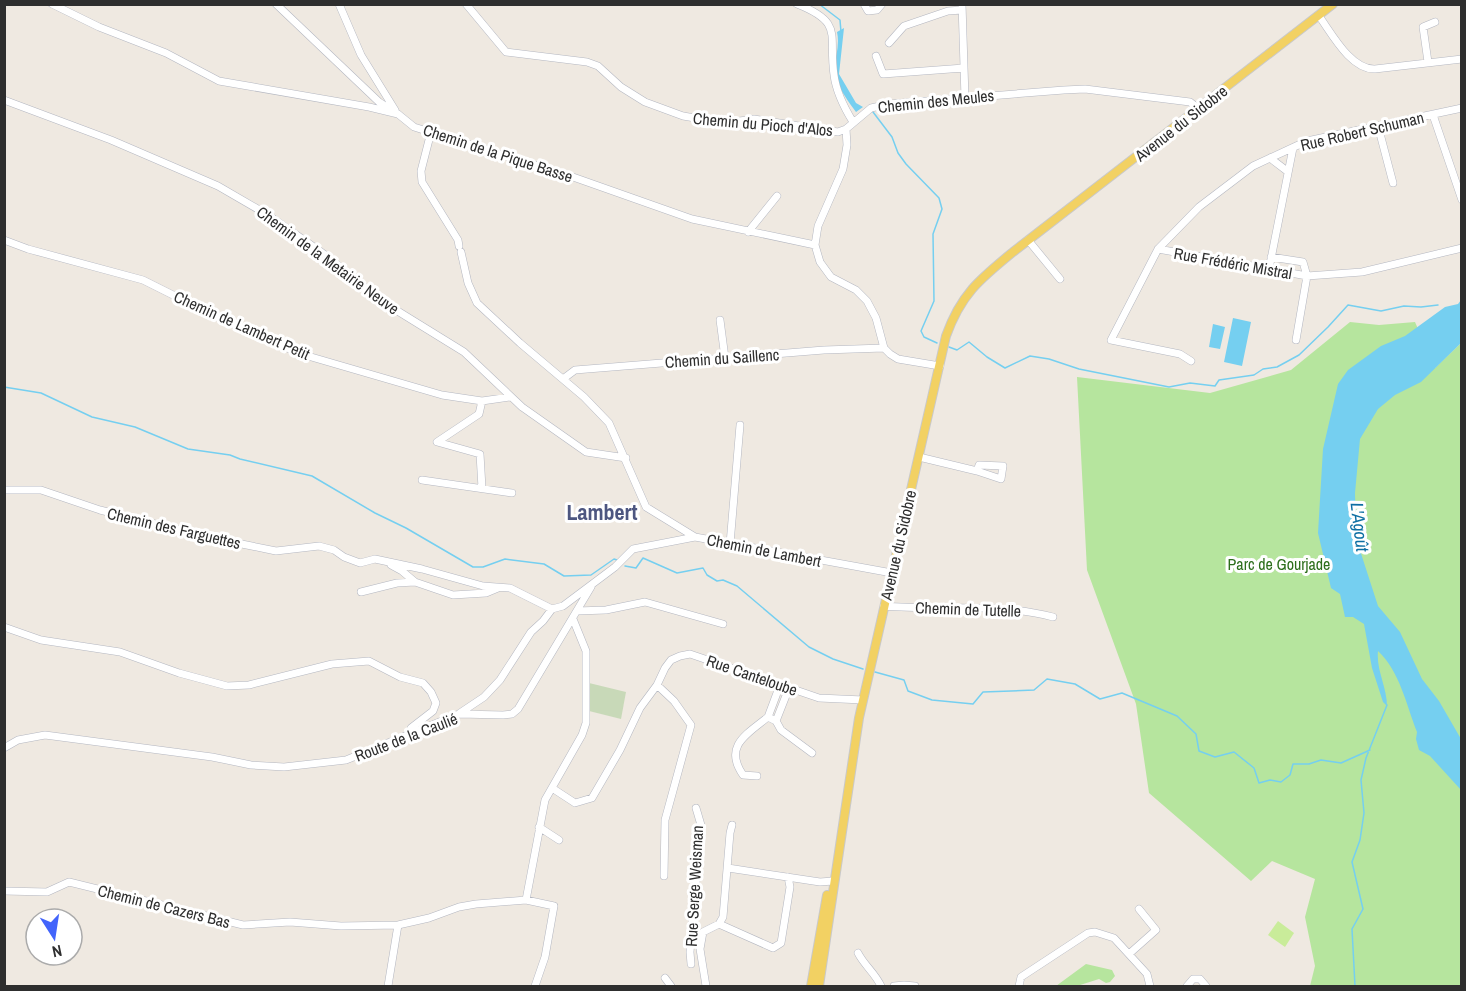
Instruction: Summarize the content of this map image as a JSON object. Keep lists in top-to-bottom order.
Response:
{
  "streets": {
    "main road": ["Avenue du Sidobre"],
    "street": [
      "Chemin des Meules",
      "Chemin du Pioch d'Alos",
      "Rue Robert Schuman",
      "Chemin de la Pique Basse",
      "Chemin de la Metairie Neuve",
      "Rue Frédéric Mistral",
      "Chemin de Lambert Petit",
      "Chemin du Saillenc",
      "Chemin des Farguettes",
      "Chemin de Lambert",
      "Chemin de Tutelle",
      "Rue Canteloube",
      "Route de la Caulié",
      "Rue Serge Weisman",
      "Chemin de Cazers Bas"
    ]
  },
  "crossings": [
    ["Chemin des Meules", "Avenue du Sidobre"],
    ["Chemin des Meules", "Chemin du Pioch d'Alos"],
    ["Avenue du Sidobre", "Chemin de Lambert"],
    ["Avenue du Sidobre", "Chemin de Tutelle"],
    ["Avenue du Sidobre", "Rue Canteloube"],
    ["Rue Robert Schuman", "Rue Frédéric Mistral"],
    ["Chemin de la Metairie Neuve", "Chemin de Lambert Petit"],
    ["Chemin de Lambert", "Route de la Caulié"]
  ],
  "districts": ["Lambert"],
  "water": ["L'Agoût"],
  "parks": ["Parc de Gourjade"],
  "north": "bottom"
}
